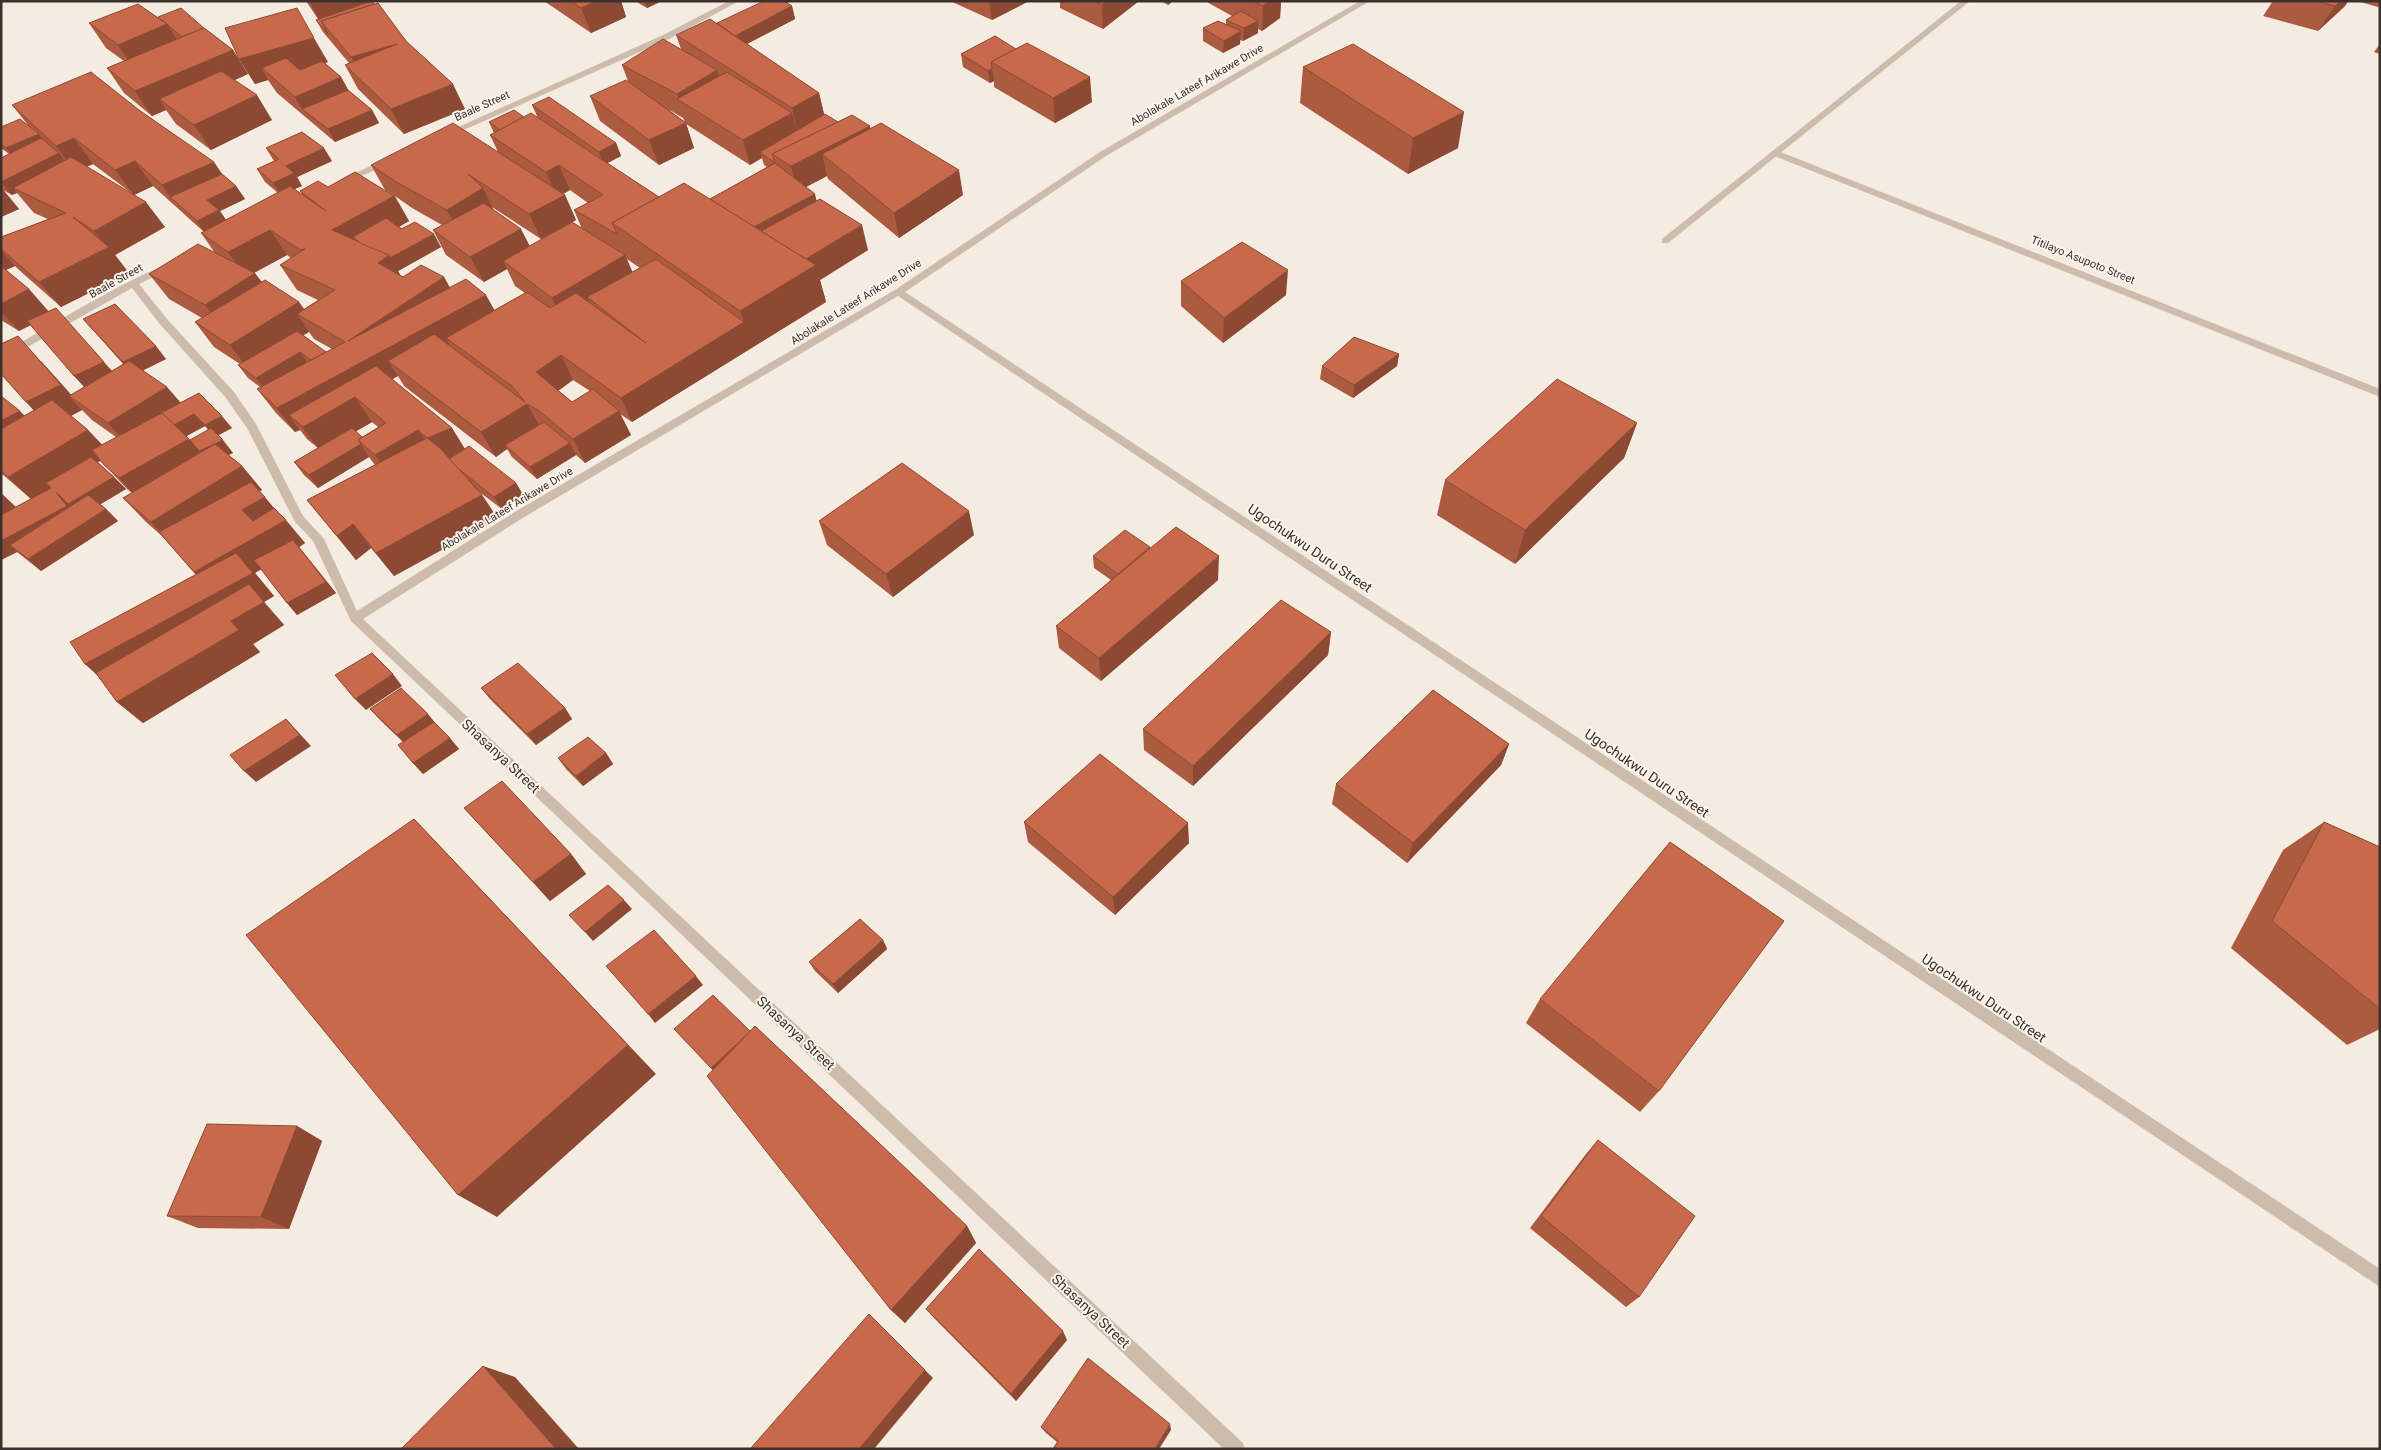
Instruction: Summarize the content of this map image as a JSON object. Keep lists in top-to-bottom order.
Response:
{
  "streets": {
    "street": [
      "Abolakale Lateef Arikawe Drive",
      "Baale Street",
      "Titilayo Asupoto Street",
      "Ugochukwu Duru Street",
      "Shasanya Street"
    ]
  },
  "crossings": [
    ["Abolakale Lateef Arikawe Drive", "Ugochukwu Duru Street"],
    ["Abolakale Lateef Arikawe Drive", "Shasanya Street"]
  ]
}
